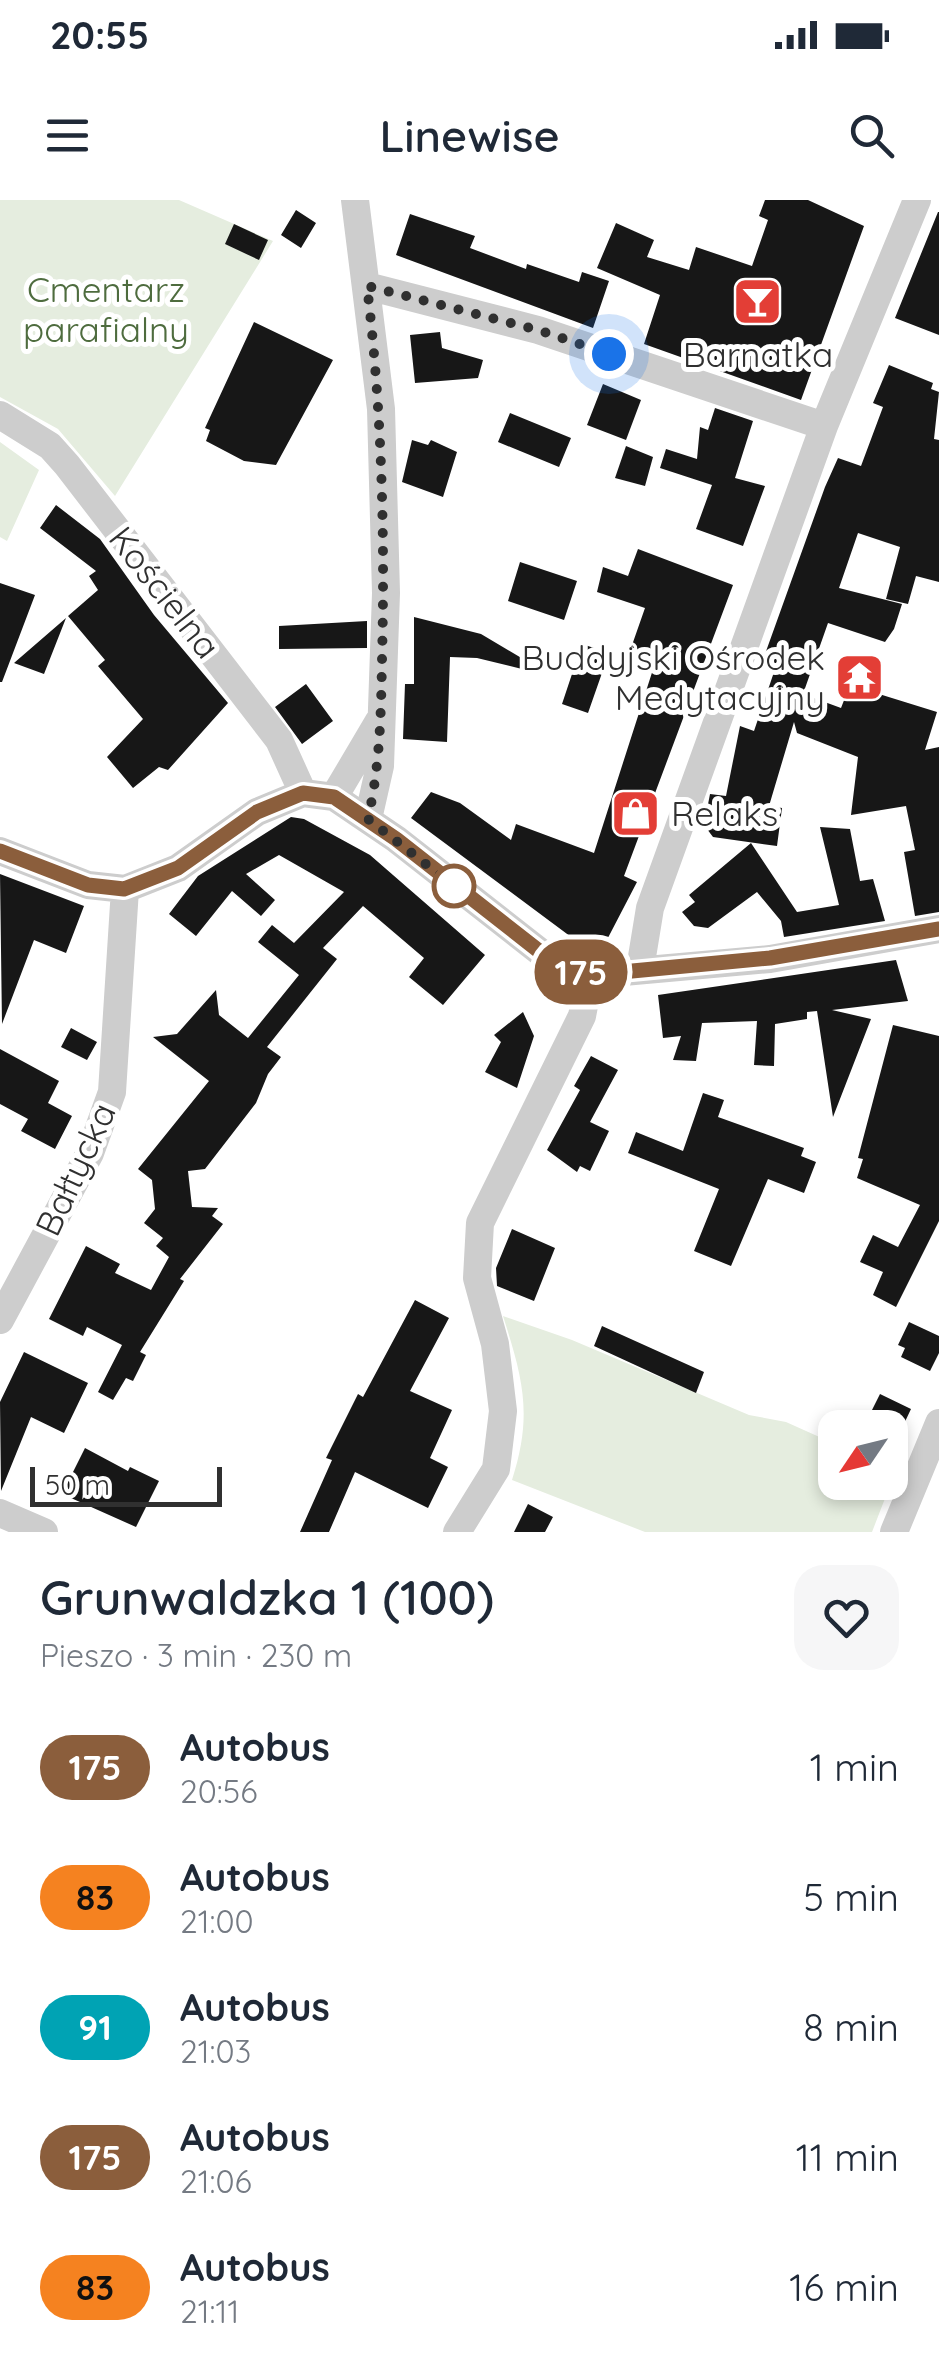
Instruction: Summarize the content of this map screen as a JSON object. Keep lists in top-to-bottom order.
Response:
{
  "streets": {
    "street": ["Kościelna", "Bałtycka"]
  },
  "parks": ["Cmentarz parafialny"],
  "places": {
    "bar": ["Barnatka"],
    "temple": ["Buddyjski Ośrodek Medytacyjny"],
    "shop": ["Relaks"]
  },
  "lines": ["bus line 175"],
  "scale_bar": "50 m",
  "north": "bottom left",
  "page": {
    "status": "20:55",
    "header": "Linewise",
    "on_map": "175",
    "scale": "50 m",
    "heading": ["Grunwaldzka 1 (100)", "Pieszo · 3 min · 230 m"],
    "list": [
      {
        "mark": "175",
        "name": "Autobus",
        "note": "20:56",
        "value": "1 min"
      },
      {
        "mark": "83",
        "name": "Autobus",
        "note": "21:00",
        "value": "5 min"
      },
      {
        "mark": "91",
        "name": "Autobus",
        "note": "21:03",
        "value": "8 min"
      },
      {
        "mark": "175",
        "name": "Autobus",
        "note": "21:06",
        "value": "11 min"
      },
      {
        "mark": "83",
        "name": "Autobus",
        "note": "21:11",
        "value": "16 min"
      }
    ]
  }
}
